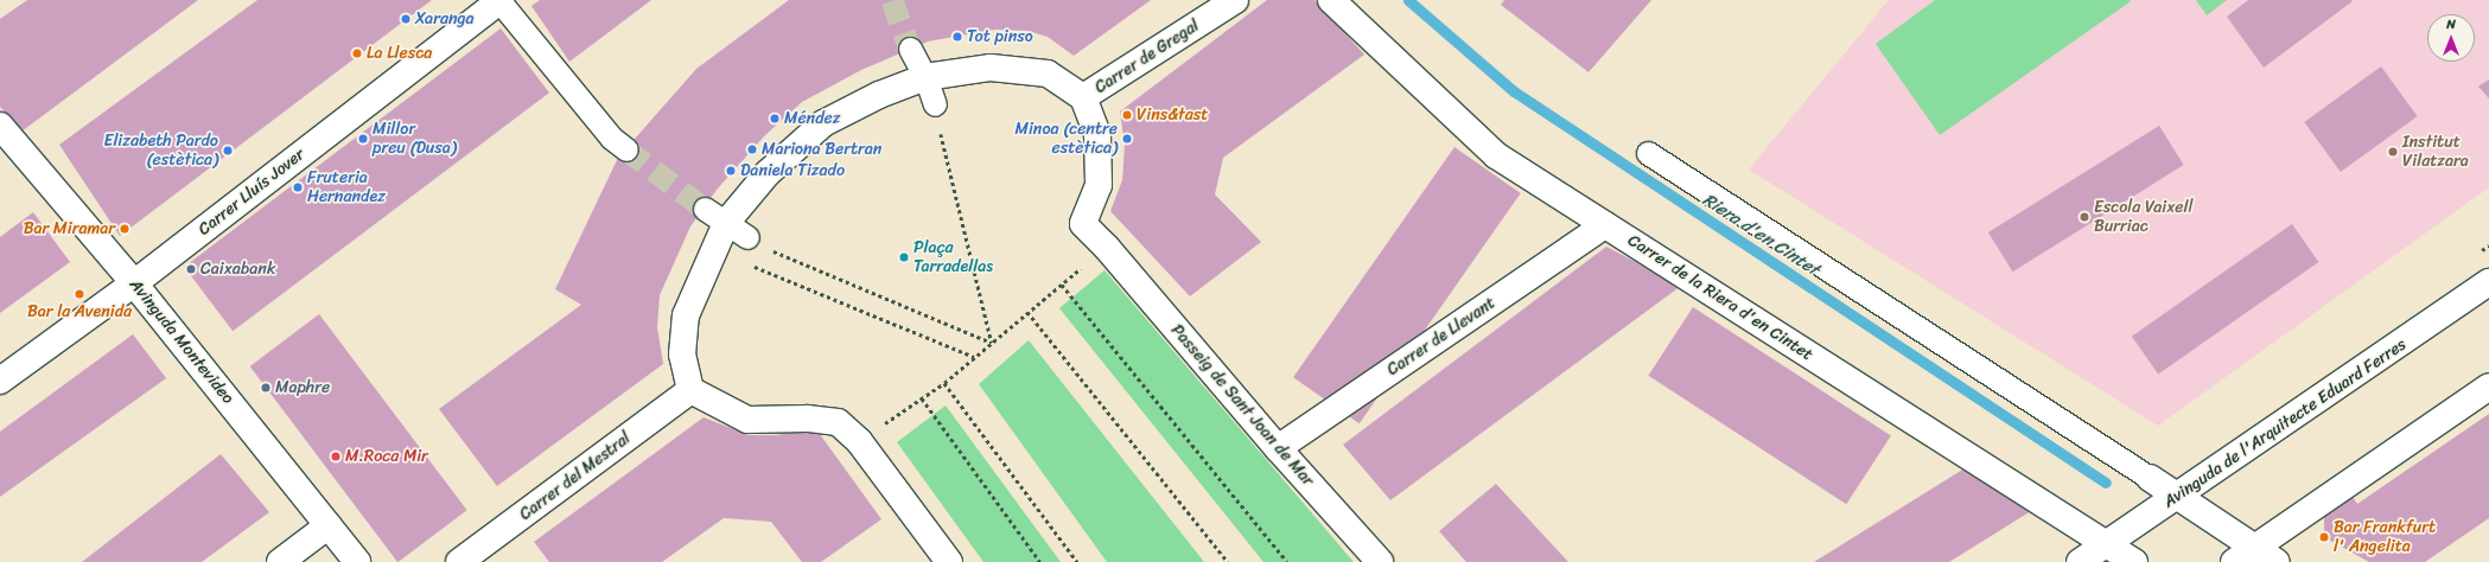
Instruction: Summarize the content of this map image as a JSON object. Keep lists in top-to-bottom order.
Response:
{
  "streets": {
    "street": [
      "Carrer de Gregal",
      "Carrer Lluís Jover",
      "Carrer de la Riera d'en Cintet",
      "Carrer de Llevant",
      "Avinguda Montevideo",
      "Passeig de Sant Joan de Mar",
      "Avinguda de l'Arquitecte Eduard Ferres",
      "Carrer del Mestral"
    ]
  },
  "crossings": [
    ["Carrer de Gregal", "Passeig de Sant Joan de Mar"],
    ["Carrer Lluís Jover", "Avinguda Montevideo"],
    ["Carrer de la Riera d'en Cintet", "Carrer de Llevant"],
    ["Carrer de la Riera d'en Cintet", "Avinguda de l'Arquitecte Eduard Ferres"],
    ["Carrer de Llevant", "Passeig de Sant Joan de Mar"]
  ],
  "water": ["Riera d'en Cintet"],
  "places": [
    "Xaranga",
    "Tot pinso",
    "La Llesca",
    "Vins&tast",
    "Méndez",
    "Millor preu (Dusa)",
    "Minoa (centre estètica)",
    "Mariona Bertran",
    "Elizabeth Pardo (estètica)",
    "Institut Vilatzara",
    "Daniela Tizado",
    "Fruteria Hernandez",
    "Escola Vaixell Burriac",
    "Bar Miramar",
    "Plaça Tarradellas",
    "Caixabank",
    "Bar la Avenida",
    "Maphre",
    "M.Roca Mir",
    "Bar Frankfurt l' Angelita"
  ],
  "north": "top"
}
